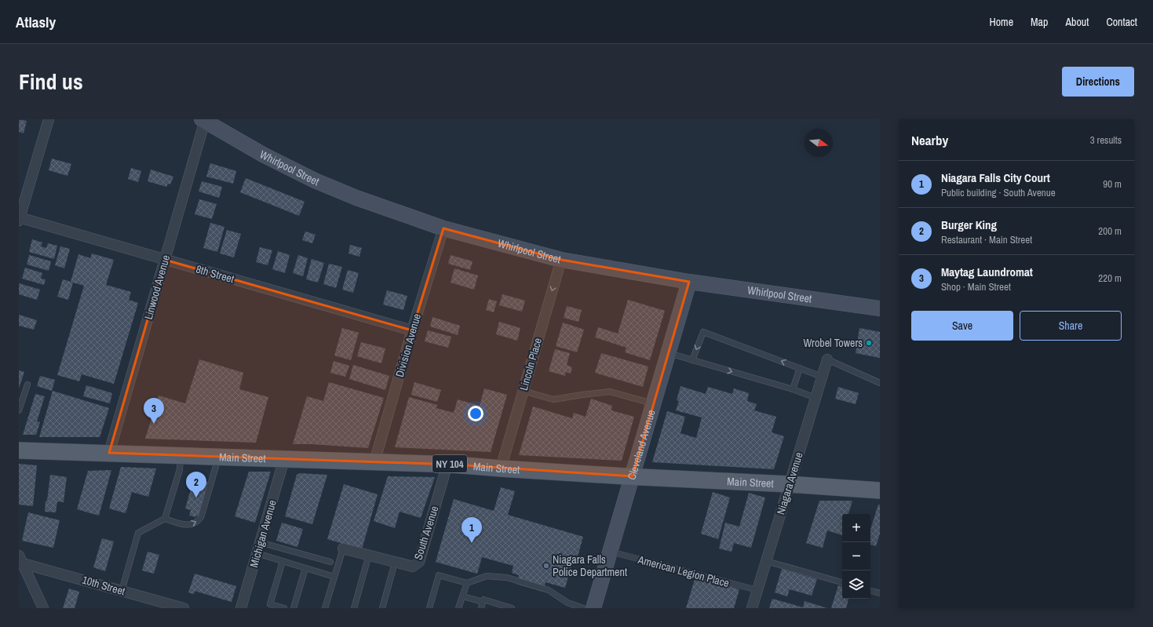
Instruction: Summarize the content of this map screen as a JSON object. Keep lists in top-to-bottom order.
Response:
{
  "streets": {
    "main road": [
      "Whirlpool Street",
      "Cleveland Avenue",
      "Main Street",
      "NY 104"
    ],
    "street": [
      "8th Street",
      "Linwood Avenue",
      "Division Avenue",
      "Lincoln Place",
      "Niagara Avenue",
      "South Avenue",
      "Michigan Avenue",
      "10th Street"
    ],
    "lane": ["American Legion Place"]
  },
  "crossings": [
    ["Whirlpool Street", "Linwood Avenue"],
    ["Whirlpool Street", "Division Avenue"],
    ["Whirlpool Street", "Lincoln Place"],
    ["Whirlpool Street", "Cleveland Avenue"],
    ["8th Street", "Linwood Avenue"],
    ["8th Street", "Division Avenue"],
    ["Linwood Avenue", "Main Street"],
    ["Division Avenue", "Main Street"],
    ["Lincoln Place", "Main Street"],
    ["Cleveland Avenue", "Main Street"],
    ["Cleveland Avenue", "American Legion Place"],
    ["Main Street", "Niagara Avenue"],
    ["Main Street", "South Avenue"],
    ["Main Street", "Michigan Avenue"],
    ["Niagara Avenue", "American Legion Place"]
  ],
  "one_way": ["Lincoln Place"],
  "places": ["Wrobel Towers", "Niagara Falls Police Department"],
  "north": "right",
  "page": {
    "header": "Atlasly",
    "nav": [
      "Home",
      "Map",
      "About",
      "Contact"
    ],
    "title": "Find us",
    "buttons": [
      "Directions",
      ["Save", "Share"]
    ],
    "heading": ["Nearby", "3 results"],
    "list": [
      {
        "mark": "1",
        "name": "Niagara Falls City Court",
        "note": "Public building · South Avenue",
        "value": "90 m"
      },
      {
        "mark": "2",
        "name": "Burger King",
        "note": "Restaurant · Main Street",
        "value": "200 m"
      },
      {
        "mark": "3",
        "name": "Maytag Laundromat",
        "note": "Shop · Main Street",
        "value": "220 m"
      }
    ],
    "pins": ["3", "2", "1"],
    "map_buttons": ["+", "−"]
  }
}
